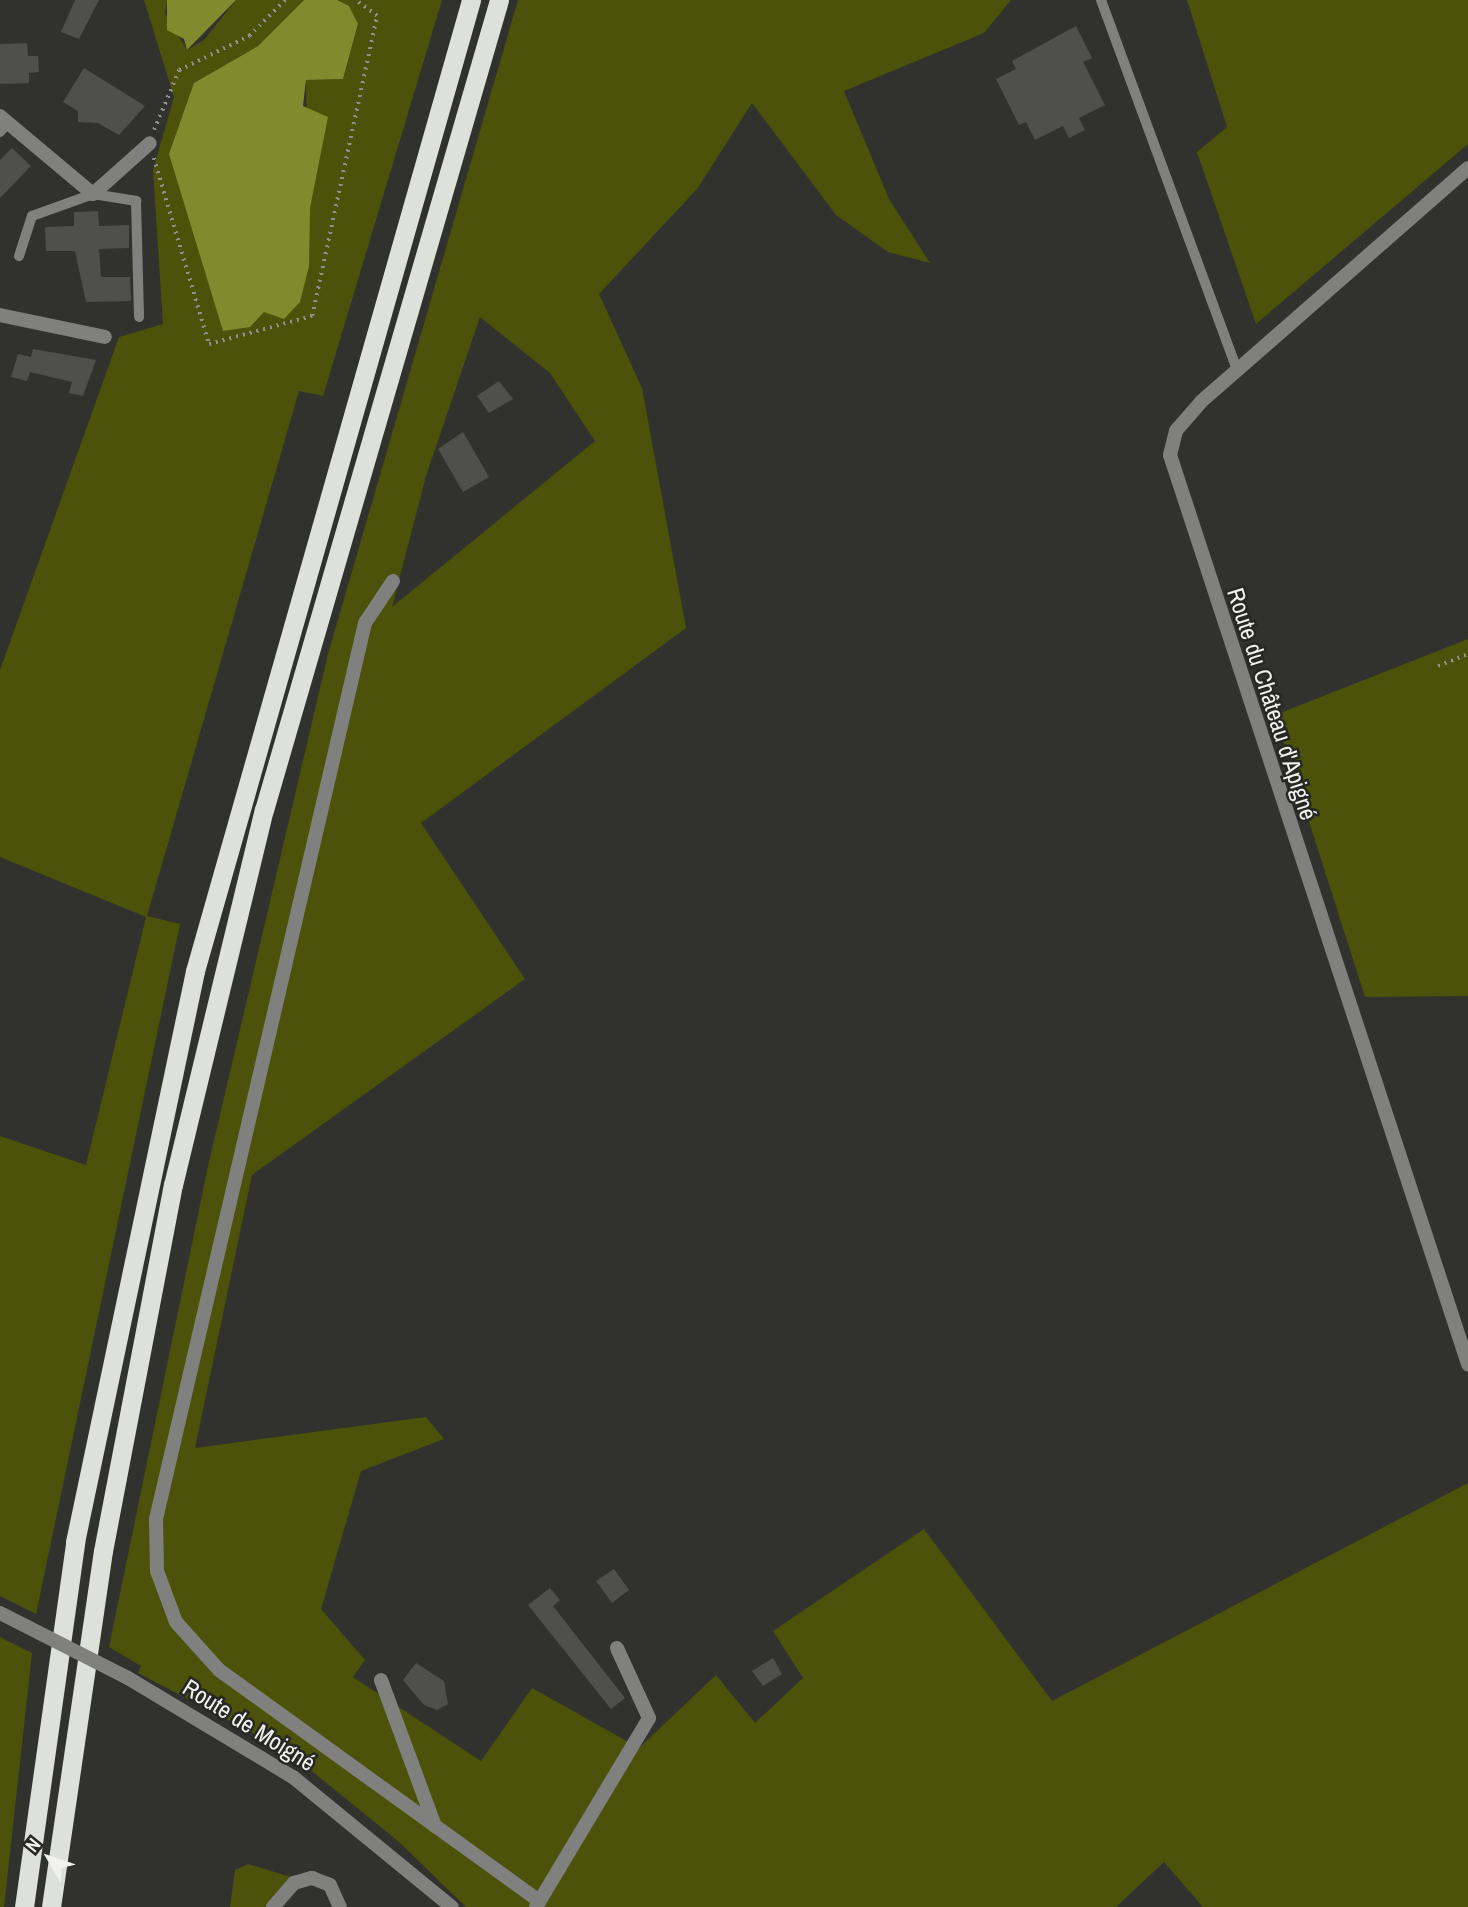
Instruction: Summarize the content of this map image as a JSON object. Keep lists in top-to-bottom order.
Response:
{
  "streets": {
    "street": ["Route du Château d'Apigné", "Route de Moigné"]
  },
  "north": "top left"
}
